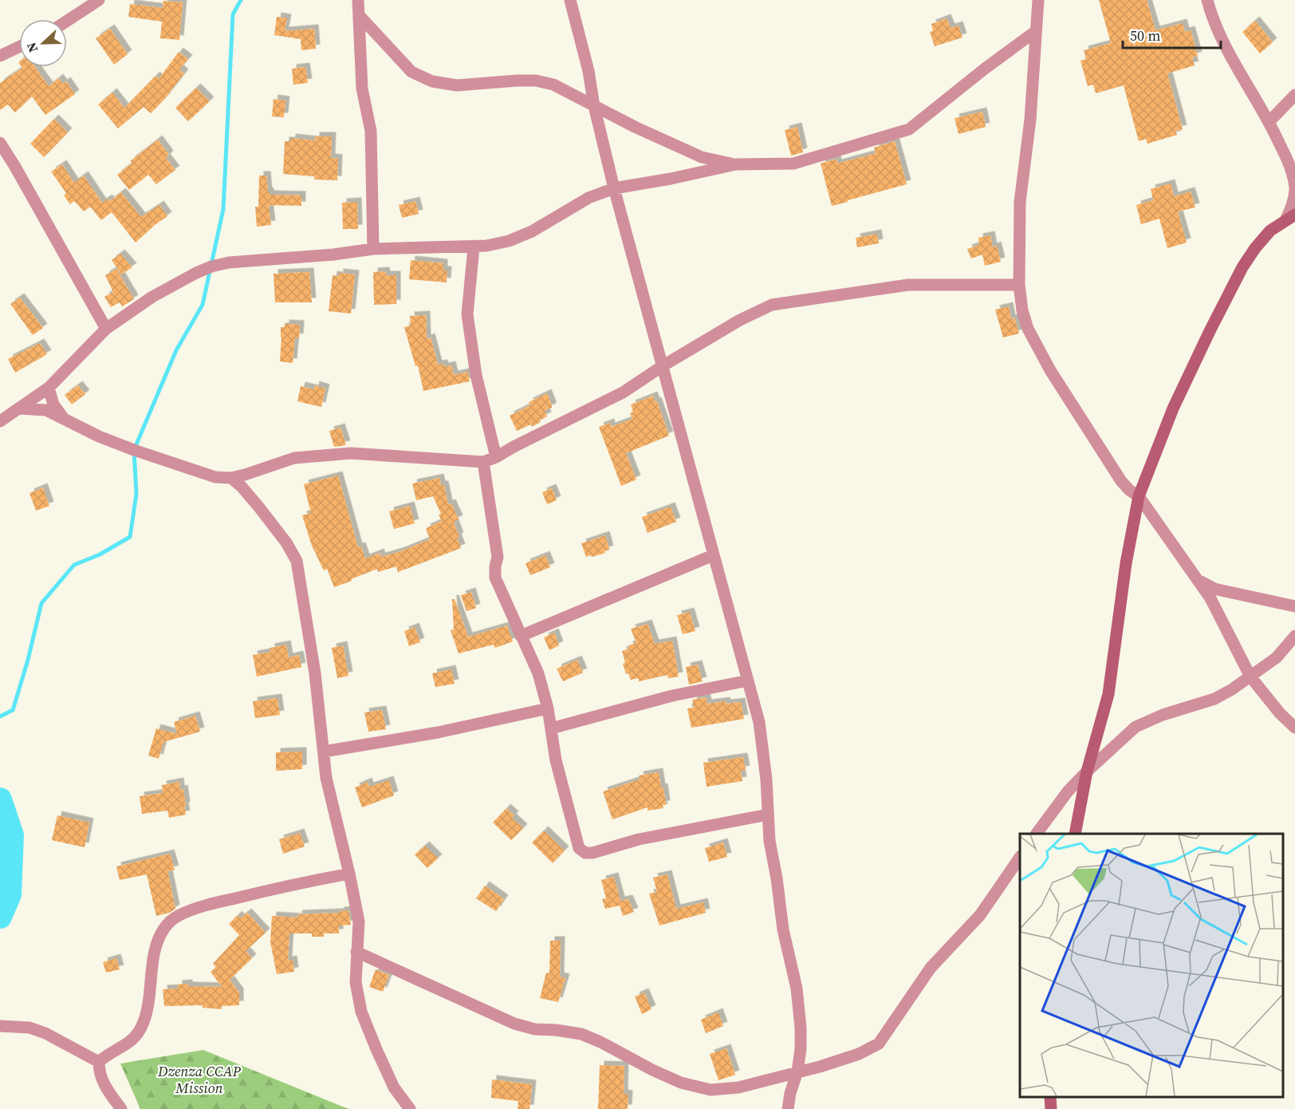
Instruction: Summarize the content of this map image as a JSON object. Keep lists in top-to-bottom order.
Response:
{
  "parks": ["Dzenza CCAP Mission"],
  "scale_bar": "50 m",
  "north": "left"
}
